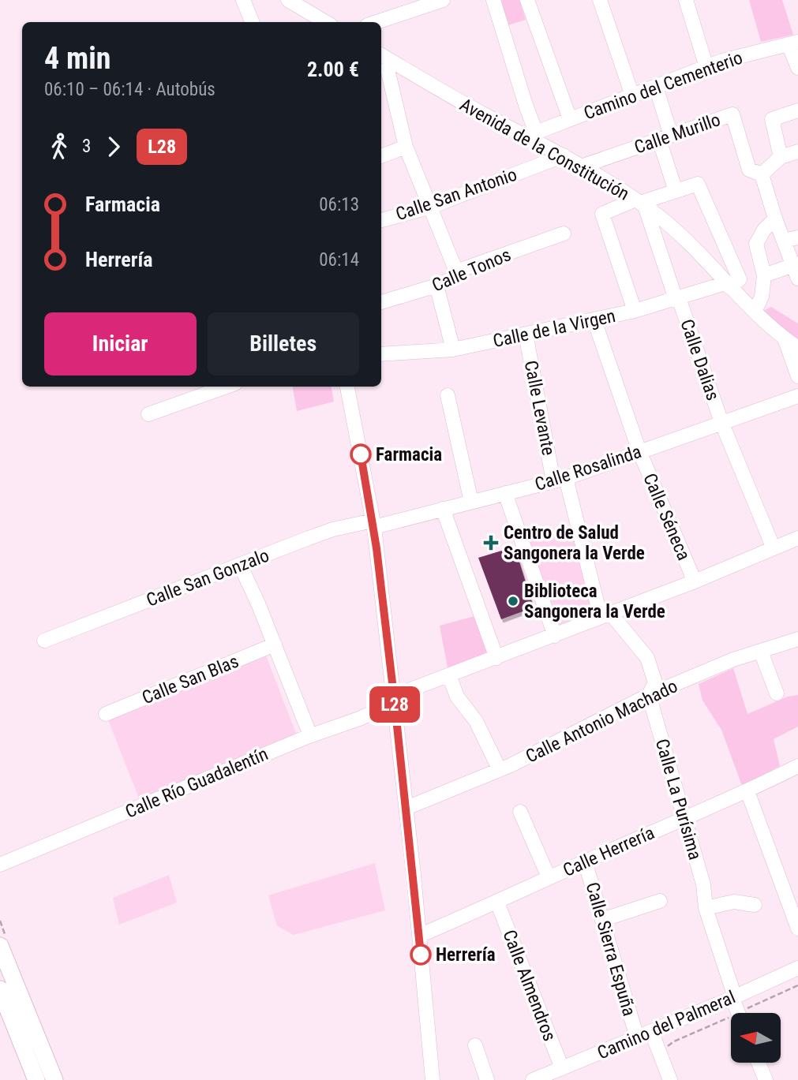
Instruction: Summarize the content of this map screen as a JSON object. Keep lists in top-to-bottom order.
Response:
{
  "streets": {
    "street": [
      "Camino del Cementerio",
      "Calle Murillo",
      "Avenida de la Constitución",
      "Calle San Antonio",
      "Calle Tonos",
      "Calle de la Virgen",
      "Calle Dalias",
      "Calle Levante",
      "Calle Rosalinda",
      "Calle Séneca",
      "Calle San Gonzalo",
      "Calle San Blas",
      "Calle Antonio Machado",
      "Calle Río Guadalentín",
      "Calle La Purísima",
      "Calle Herrería",
      "Calle Sierra Espuña",
      "Calle Almendros",
      "Camino del Palmeral"
    ]
  },
  "crossings": [
    ["Camino del Cementerio", "Avenida de la Constitución"],
    ["Calle Murillo", "Avenida de la Constitución"],
    ["Avenida de la Constitución", "Calle San Antonio"],
    ["Avenida de la Constitución", "Calle de la Virgen"],
    ["Avenida de la Constitución", "Calle Dalias"],
    ["Calle de la Virgen", "Calle Dalias"],
    ["Calle de la Virgen", "Calle Levante"],
    ["Calle de la Virgen", "Calle Séneca"],
    ["Calle Dalias", "Calle Rosalinda"],
    ["Calle Dalias", "Calle Río Guadalentín"],
    ["Calle Levante", "Calle Rosalinda"],
    ["Calle Levante", "Calle Río Guadalentín"],
    ["Calle Levante", "Calle La Purísima"],
    ["Calle Rosalinda", "Calle Séneca"],
    ["Calle Rosalinda", "Calle San Gonzalo"],
    ["Calle Séneca", "Calle Río Guadalentín"],
    ["Calle Antonio Machado", "Calle La Purísima"],
    ["Calle Río Guadalentín", "Calle La Purísima"],
    ["Calle La Purísima", "Calle Herrería"],
    ["Calle La Purísima", "Camino del Palmeral"],
    ["Calle Herrería", "Calle Sierra Espuña"],
    ["Calle Herrería", "Calle Almendros"],
    ["Calle Sierra Espuña", "Camino del Palmeral"],
    ["Calle Almendros", "Camino del Palmeral"]
  ],
  "places": {
    "other": ["Farmacia", "Biblioteca Sangonera la Verde", "Herrería"],
    "health": ["Centro de Salud Sangonera la Verde"]
  },
  "lines": ["bus line L28"],
  "north": "left",
  "page": {
    "on_map": "L28",
    "heading": ["4 min", "06:10 – 06:14 · Autobús", "2.00 €"],
    "legs": ["3", "L28"],
    "list": [
      {
        "name": "Farmacia",
        "value": "06:13"
      },
      {
        "name": "Herrería",
        "value": "06:14"
      }
    ],
    "buttons": ["Iniciar", "Billetes"]
  }
}
